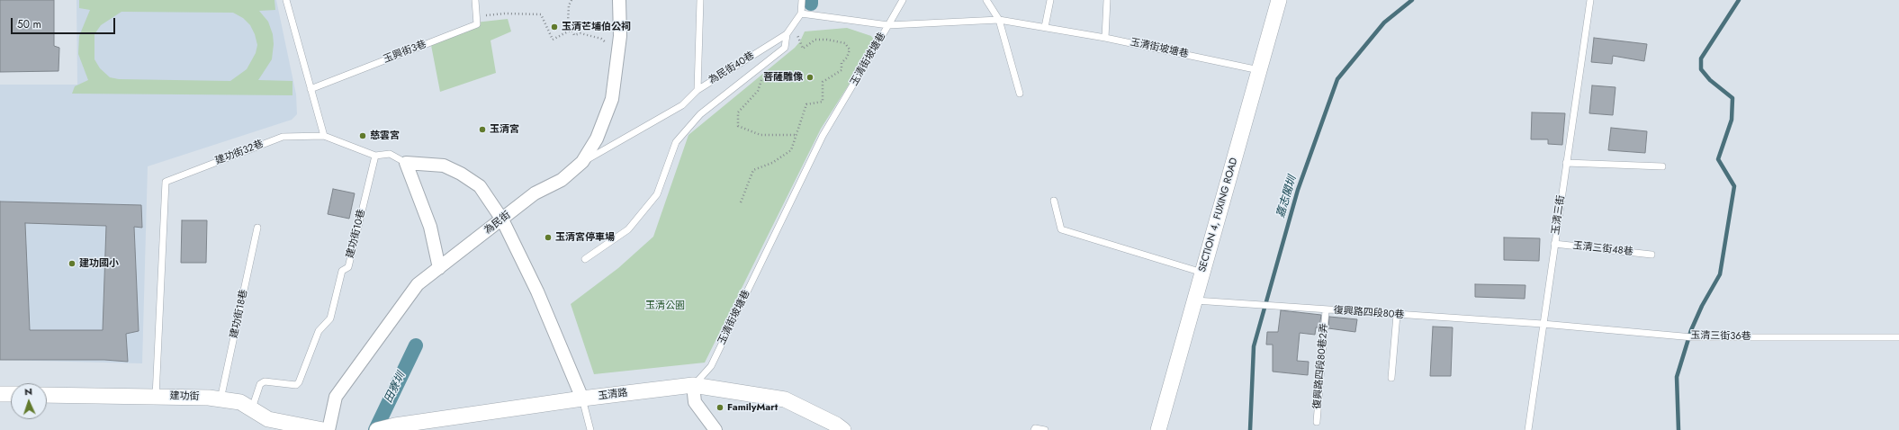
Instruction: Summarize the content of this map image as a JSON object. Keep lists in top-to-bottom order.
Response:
{
  "streets": {
    "street": [
      "建功街32巷",
      "SECTION 4, FUXING ROAD",
      "為民街",
      "玉清路",
      "建功街"
    ],
    "lane": [
      "玉清街坡塘巷",
      "玉興街3巷",
      "為民街40巷",
      "玉清三街",
      "建功街10巷",
      "玉清三街48巷",
      "復興路四段80巷",
      "建功街18巷",
      "玉清三街36巷",
      "復興路四段80巷2弄"
    ]
  },
  "crossings": [
    ["玉清街坡塘巷", "SECTION 4, FUXING ROAD"],
    ["玉清街坡塘巷", "玉清路"],
    ["為民街40巷", "為民街"],
    ["建功街32巷", "為民街"],
    ["建功街32巷", "建功街10巷"],
    ["建功街32巷", "玉清路"],
    ["建功街32巷", "建功街"],
    ["SECTION 4, FUXING ROAD", "復興路四段80巷"],
    ["玉清三街", "玉清三街48巷"],
    ["玉清三街", "復興路四段80巷"],
    ["玉清三街", "玉清三街36巷"],
    ["建功街10巷", "建功街"],
    ["復興路四段80巷", "玉清三街36巷"],
    ["復興路四段80巷", "復興路四段80巷2弄"],
    ["建功街18巷", "建功街"]
  ],
  "water": ["嘉志閣圳", "田寮圳"],
  "parks": ["玉清公園"],
  "places": [
    "玉清芒埔伯公祠",
    "菩薩雕像",
    "玉清宮",
    "慈雲宮",
    "玉清宮停車場",
    "建功國小",
    "FamilyMart"
  ],
  "scale_bar": "50 m",
  "north": "top"
}
